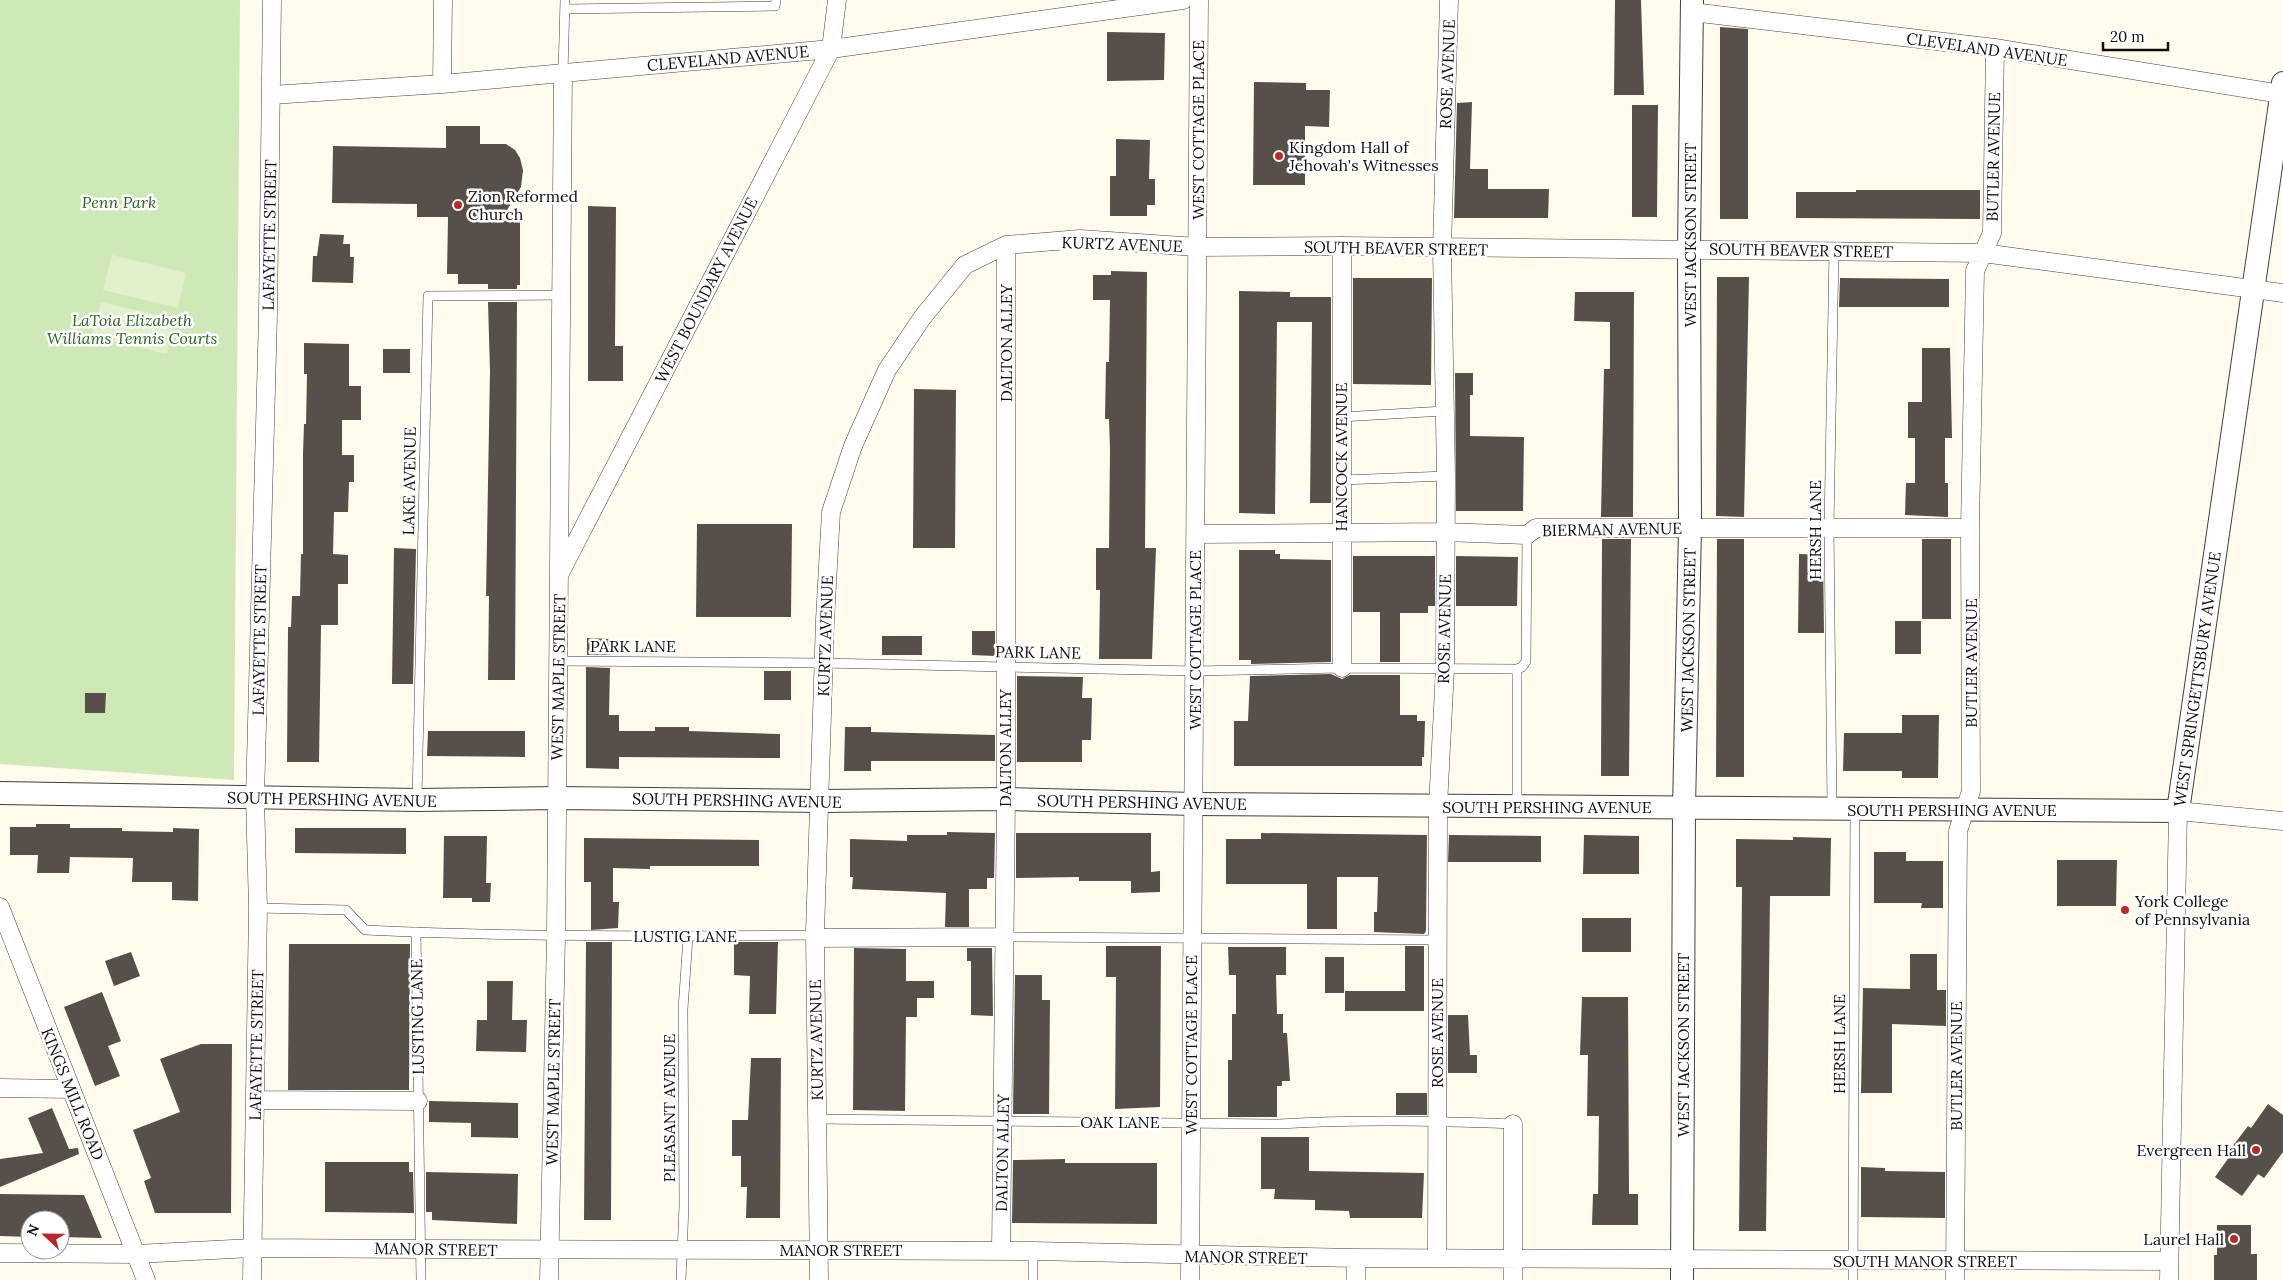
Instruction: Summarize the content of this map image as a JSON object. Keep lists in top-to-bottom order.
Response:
{
  "streets": {
    "street": [
      "CLEVELAND AVENUE",
      "ROSE AVENUE",
      "WEST COTTAGE PLACE",
      "BUTLER AVENUE",
      "LAFAYETTE STREET",
      "WEST JACKSON STREET",
      "KURTZ AVENUE",
      "SOUTH BEAVER STREET",
      "WEST BOUNDARY AVENUE",
      "DALTON ALLEY",
      "HANCOCK AVENUE",
      "BIERMAN AVENUE",
      "WEST MAPLE STREET",
      "WEST SPRINGETTSBURY AVENUE",
      "SOUTH PERSHING AVENUE",
      "LUSTIG LANE",
      "KINGS MILL ROAD",
      "MANOR STREET",
      "SOUTH MANOR STREET"
    ],
    "lane": [
      "LAKE AVENUE",
      "HERSH LANE",
      "PARK LANE",
      "LUSTING LANE",
      "PLEASANT AVENUE",
      "OAK LANE"
    ]
  },
  "crossings": [
    ["CLEVELAND AVENUE", "BUTLER AVENUE"],
    ["CLEVELAND AVENUE", "LAFAYETTE STREET"],
    ["CLEVELAND AVENUE", "WEST JACKSON STREET"],
    ["CLEVELAND AVENUE", "WEST BOUNDARY AVENUE"],
    ["CLEVELAND AVENUE", "WEST MAPLE STREET"],
    ["CLEVELAND AVENUE", "WEST SPRINGETTSBURY AVENUE"],
    ["ROSE AVENUE", "SOUTH BEAVER STREET"],
    ["ROSE AVENUE", "BIERMAN AVENUE"],
    ["ROSE AVENUE", "PARK LANE"],
    ["ROSE AVENUE", "SOUTH PERSHING AVENUE"],
    ["ROSE AVENUE", "OAK LANE"],
    ["ROSE AVENUE", "MANOR STREET"],
    ["WEST COTTAGE PLACE", "KURTZ AVENUE"],
    ["WEST COTTAGE PLACE", "SOUTH BEAVER STREET"],
    ["WEST COTTAGE PLACE", "BIERMAN AVENUE"],
    ["WEST COTTAGE PLACE", "PARK LANE"],
    ["WEST COTTAGE PLACE", "SOUTH PERSHING AVENUE"],
    ["WEST COTTAGE PLACE", "OAK LANE"],
    ["WEST COTTAGE PLACE", "MANOR STREET"],
    ["BUTLER AVENUE", "SOUTH BEAVER STREET"],
    ["BUTLER AVENUE", "BIERMAN AVENUE"],
    ["BUTLER AVENUE", "SOUTH PERSHING AVENUE"],
    ["BUTLER AVENUE", "SOUTH MANOR STREET"],
    ["LAFAYETTE STREET", "SOUTH PERSHING AVENUE"],
    ["LAFAYETTE STREET", "LUSTIG LANE"],
    ["LAFAYETTE STREET", "MANOR STREET"],
    ["WEST JACKSON STREET", "SOUTH BEAVER STREET"],
    ["WEST JACKSON STREET", "BIERMAN AVENUE"],
    ["WEST JACKSON STREET", "SOUTH PERSHING AVENUE"],
    ["WEST JACKSON STREET", "MANOR STREET"],
    ["WEST JACKSON STREET", "SOUTH MANOR STREET"],
    ["KURTZ AVENUE", "SOUTH BEAVER STREET"],
    ["KURTZ AVENUE", "DALTON ALLEY"],
    ["KURTZ AVENUE", "PARK LANE"],
    ["KURTZ AVENUE", "SOUTH PERSHING AVENUE"],
    ["KURTZ AVENUE", "LUSTIG LANE"],
    ["KURTZ AVENUE", "OAK LANE"],
    ["KURTZ AVENUE", "MANOR STREET"],
    ["SOUTH BEAVER STREET", "HANCOCK AVENUE"],
    ["SOUTH BEAVER STREET", "HERSH LANE"],
    ["SOUTH BEAVER STREET", "WEST SPRINGETTSBURY AVENUE"],
    ["WEST BOUNDARY AVENUE", "WEST MAPLE STREET"],
    ["DALTON ALLEY", "PARK LANE"],
    ["DALTON ALLEY", "SOUTH PERSHING AVENUE"],
    ["DALTON ALLEY", "LUSTIG LANE"],
    ["DALTON ALLEY", "OAK LANE"],
    ["DALTON ALLEY", "MANOR STREET"],
    ["HANCOCK AVENUE", "BIERMAN AVENUE"],
    ["HANCOCK AVENUE", "PARK LANE"],
    ["LAKE AVENUE", "WEST MAPLE STREET"],
    ["LAKE AVENUE", "SOUTH PERSHING AVENUE"],
    ["BIERMAN AVENUE", "HERSH LANE"],
    ["HERSH LANE", "SOUTH PERSHING AVENUE"],
    ["HERSH LANE", "SOUTH MANOR STREET"],
    ["PARK LANE", "WEST MAPLE STREET"],
    ["WEST MAPLE STREET", "SOUTH PERSHING AVENUE"],
    ["WEST MAPLE STREET", "LUSTIG LANE"],
    ["WEST MAPLE STREET", "MANOR STREET"],
    ["WEST SPRINGETTSBURY AVENUE", "SOUTH PERSHING AVENUE"],
    ["WEST SPRINGETTSBURY AVENUE", "SOUTH MANOR STREET"],
    ["LUSTIG LANE", "LUSTING LANE"],
    ["LUSTIG LANE", "PLEASANT AVENUE"],
    ["LUSTING LANE", "MANOR STREET"],
    ["KINGS MILL ROAD", "MANOR STREET"],
    ["PLEASANT AVENUE", "MANOR STREET"],
    ["MANOR STREET", "SOUTH MANOR STREET"]
  ],
  "parks": ["Penn Park", "LaToia Elizabeth Williams Tennis Courts"],
  "places": [
    "Kingdom Hall of Jehovah's Witnesses",
    "Zion Reformed Church",
    "York College of Pennsylvania",
    "Evergreen Hall",
    "Laurel Hall"
  ],
  "scale_bar": "20 m",
  "north": "left"
}
